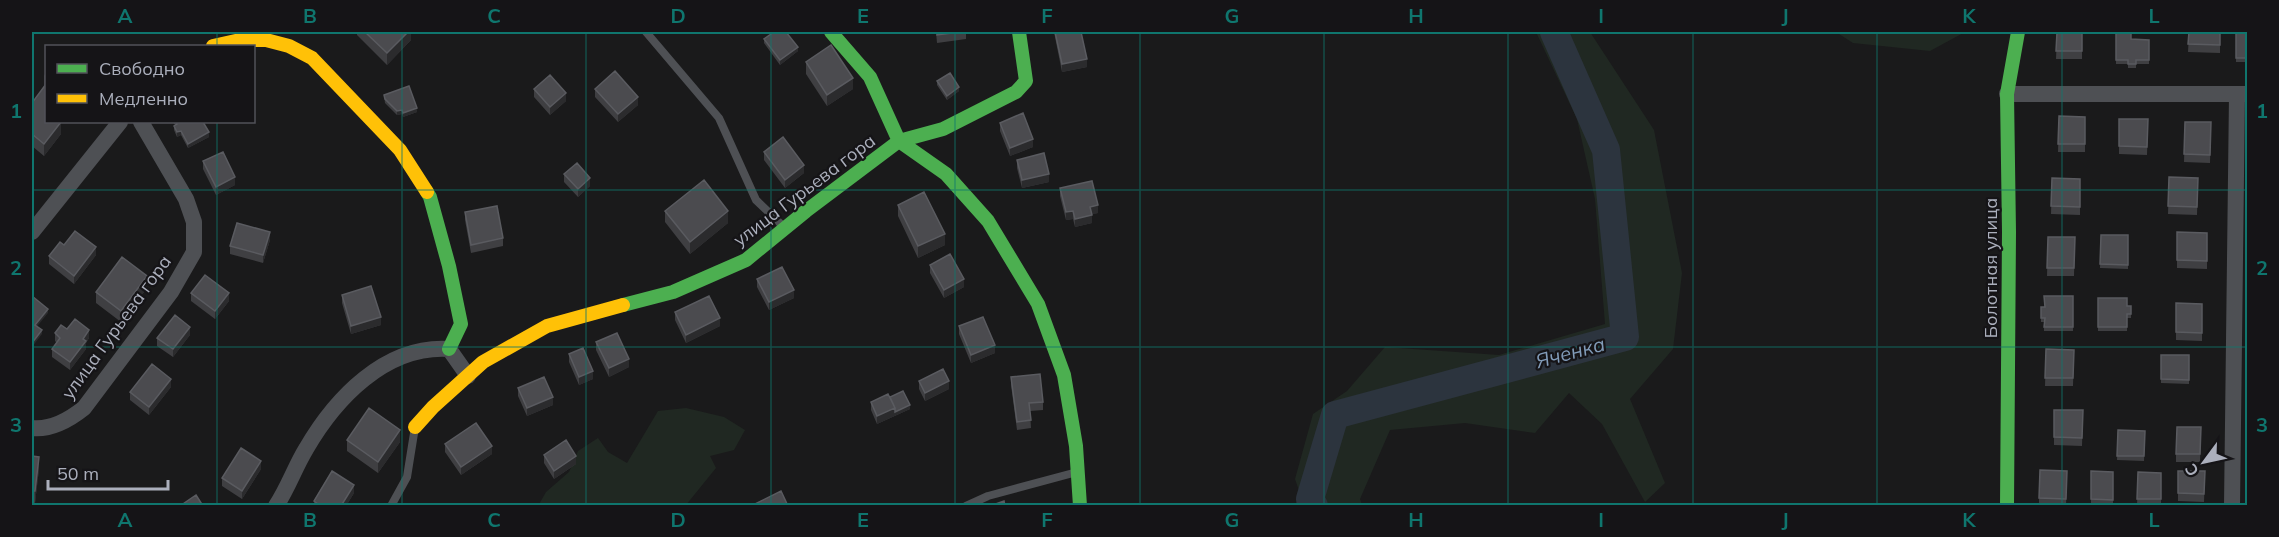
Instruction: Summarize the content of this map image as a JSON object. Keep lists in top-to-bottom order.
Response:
{
  "streets": {
    "street": ["улица Гурьева гора", "Болотная улица"]
  },
  "water": ["Яченка"],
  "legend": ["Свободно", "Медленно"],
  "scale_bar": "50 m",
  "north": "bottom left",
  "grid": {
    "columns": [
      "A",
      "B",
      "C",
      "D",
      "E",
      "F",
      "G",
      "H",
      "I",
      "J",
      "K",
      "L"
    ],
    "rows": ["1", "2", "3"]
  }
}
